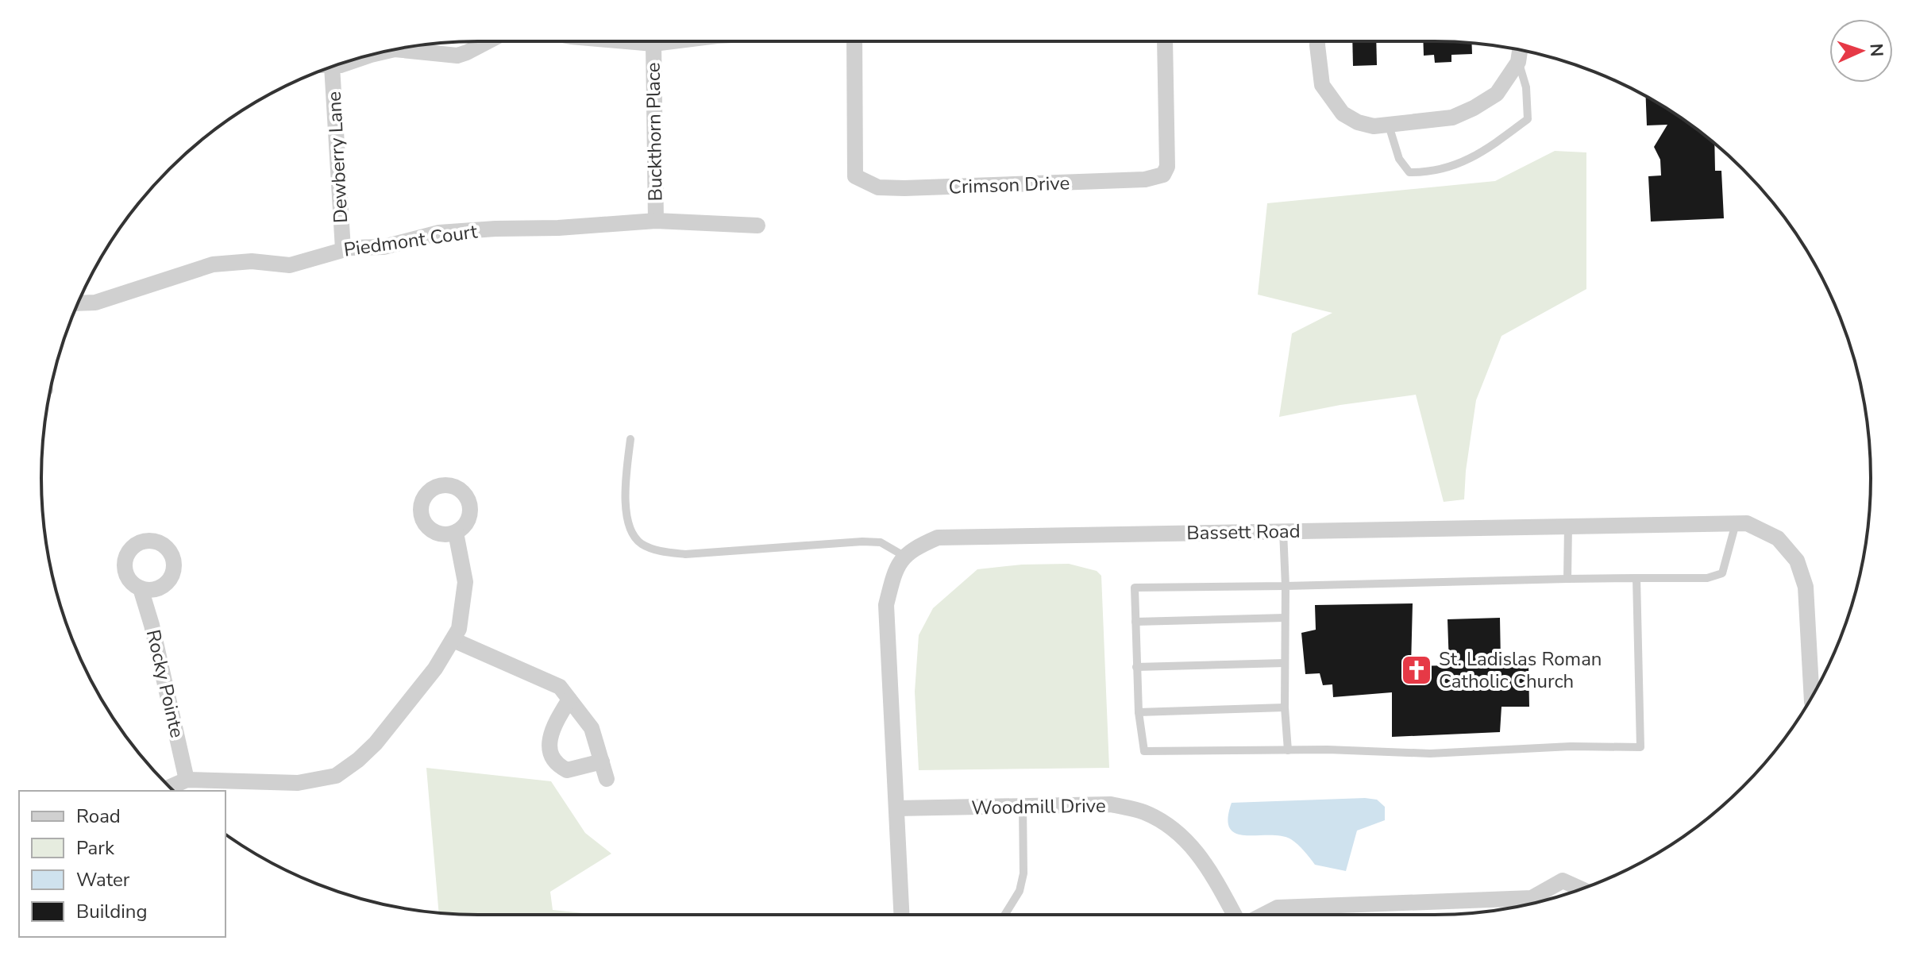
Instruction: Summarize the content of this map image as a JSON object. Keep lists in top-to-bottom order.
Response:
{
  "streets": {
    "street": [
      "Buckthorn Place",
      "Dewberry Lane",
      "Crimson Drive",
      "Piedmont Court",
      "Bassett Road",
      "Rocky Pointe",
      "Woodmill Drive"
    ]
  },
  "crossings": [
    ["Buckthorn Place", "Piedmont Court"],
    ["Dewberry Lane", "Piedmont Court"]
  ],
  "places": {
    "church": ["St. Ladislas Roman Catholic Church"]
  },
  "legend": [
    "Road",
    "Park",
    "Water",
    "Building"
  ],
  "north": "right"
}
